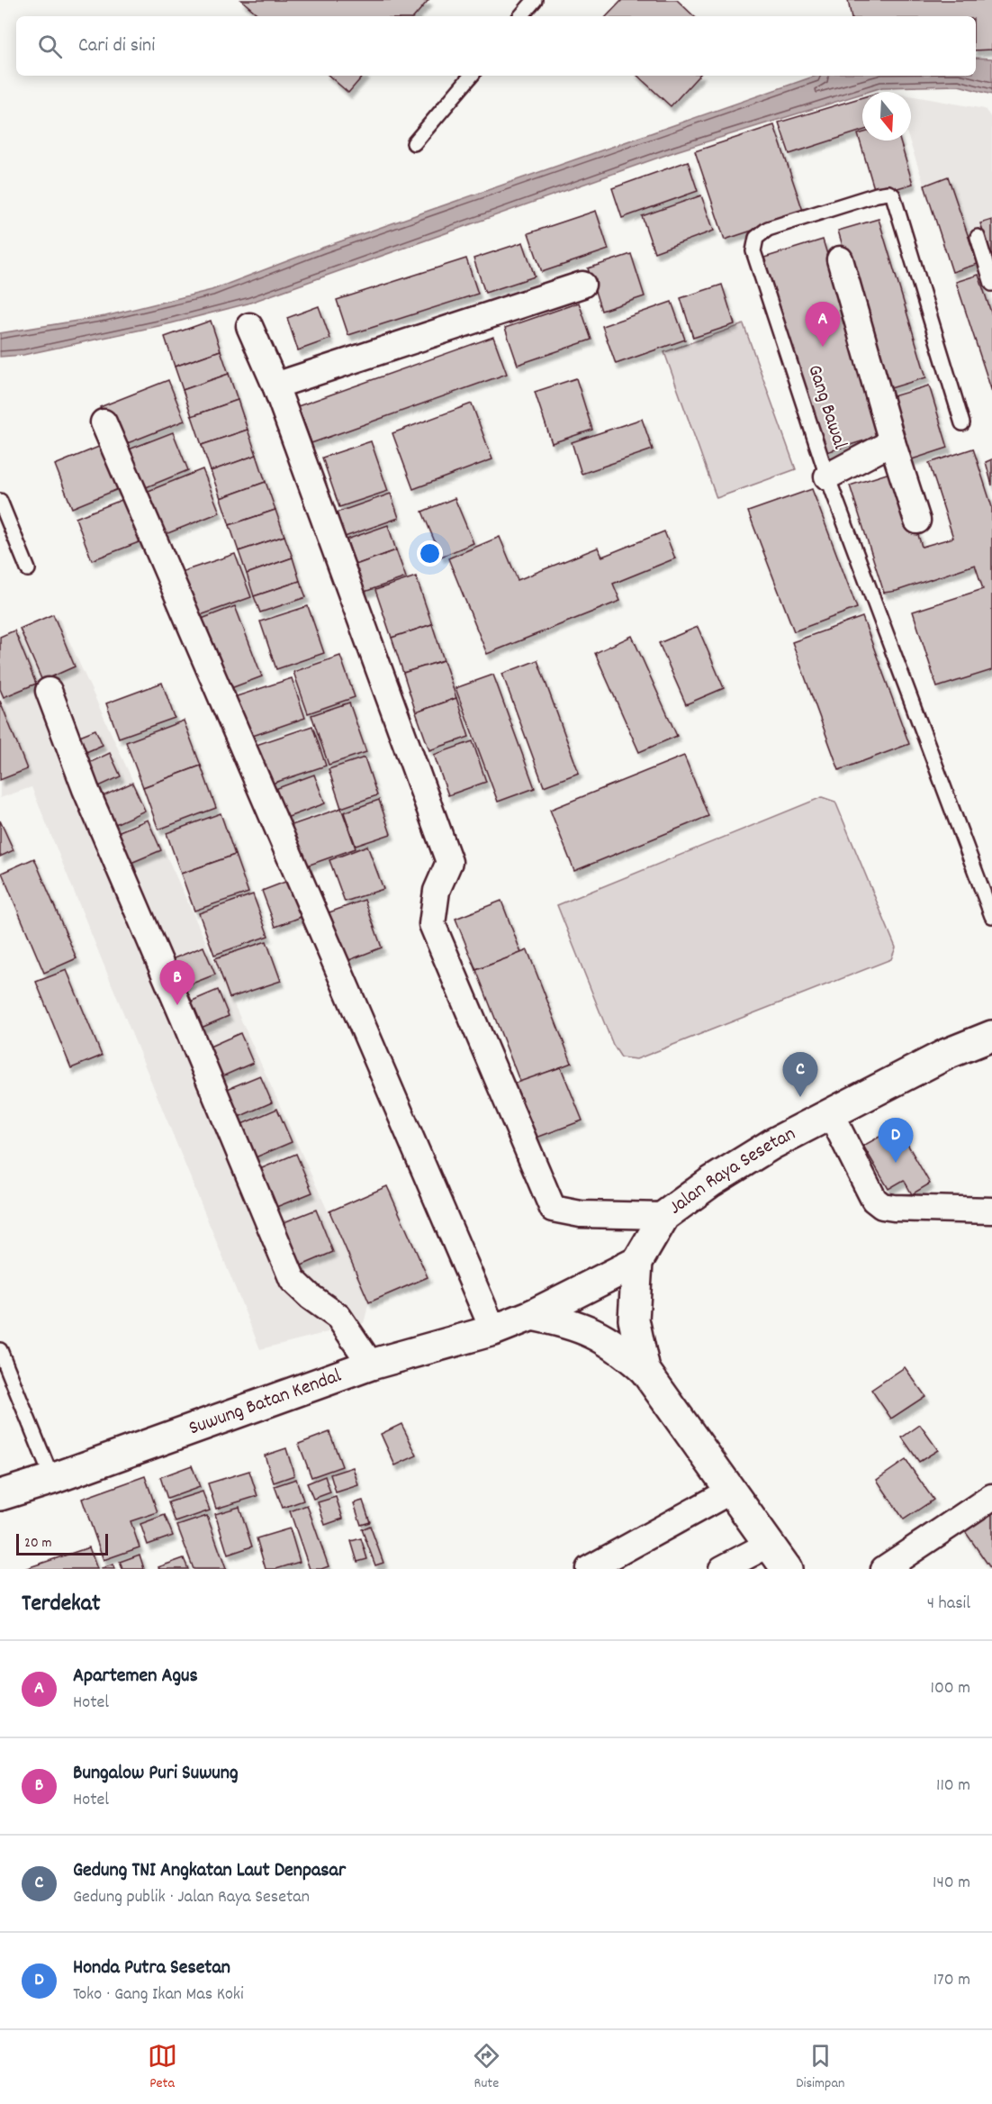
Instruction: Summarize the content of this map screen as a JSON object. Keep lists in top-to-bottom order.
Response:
{
  "streets": {
    "street": ["Jalan Raya Sesetan", "Suwung Batan Kendal"],
    "lane": ["Gang Bawal"]
  },
  "crossings": [
    ["Jalan Raya Sesetan", "Suwung Batan Kendal"]
  ],
  "scale_bar": "20 m",
  "north": "bottom",
  "page": {
    "search": "Cari di sini",
    "pins": [
      "A",
      "B",
      "C",
      "D"
    ],
    "scale": "20 m",
    "heading": ["Terdekat", "4 hasil"],
    "list": [
      {
        "mark": "A",
        "name": "Apartemen Agus",
        "note": "Hotel",
        "value": "100 m"
      },
      {
        "mark": "B",
        "name": "Bungalow Puri Suwung",
        "note": "Hotel",
        "value": "110 m"
      },
      {
        "mark": "C",
        "name": "Gedung TNI Angkatan Laut Denpasar",
        "note": "Gedung publik · Jalan Raya Sesetan",
        "value": "140 m"
      },
      {
        "mark": "D",
        "name": "Honda Putra Sesetan",
        "note": "Toko · Gang Ikan Mas Koki",
        "value": "170 m"
      }
    ],
    "nav": ["Peta", "Rute", "Disimpan"]
  }
}
